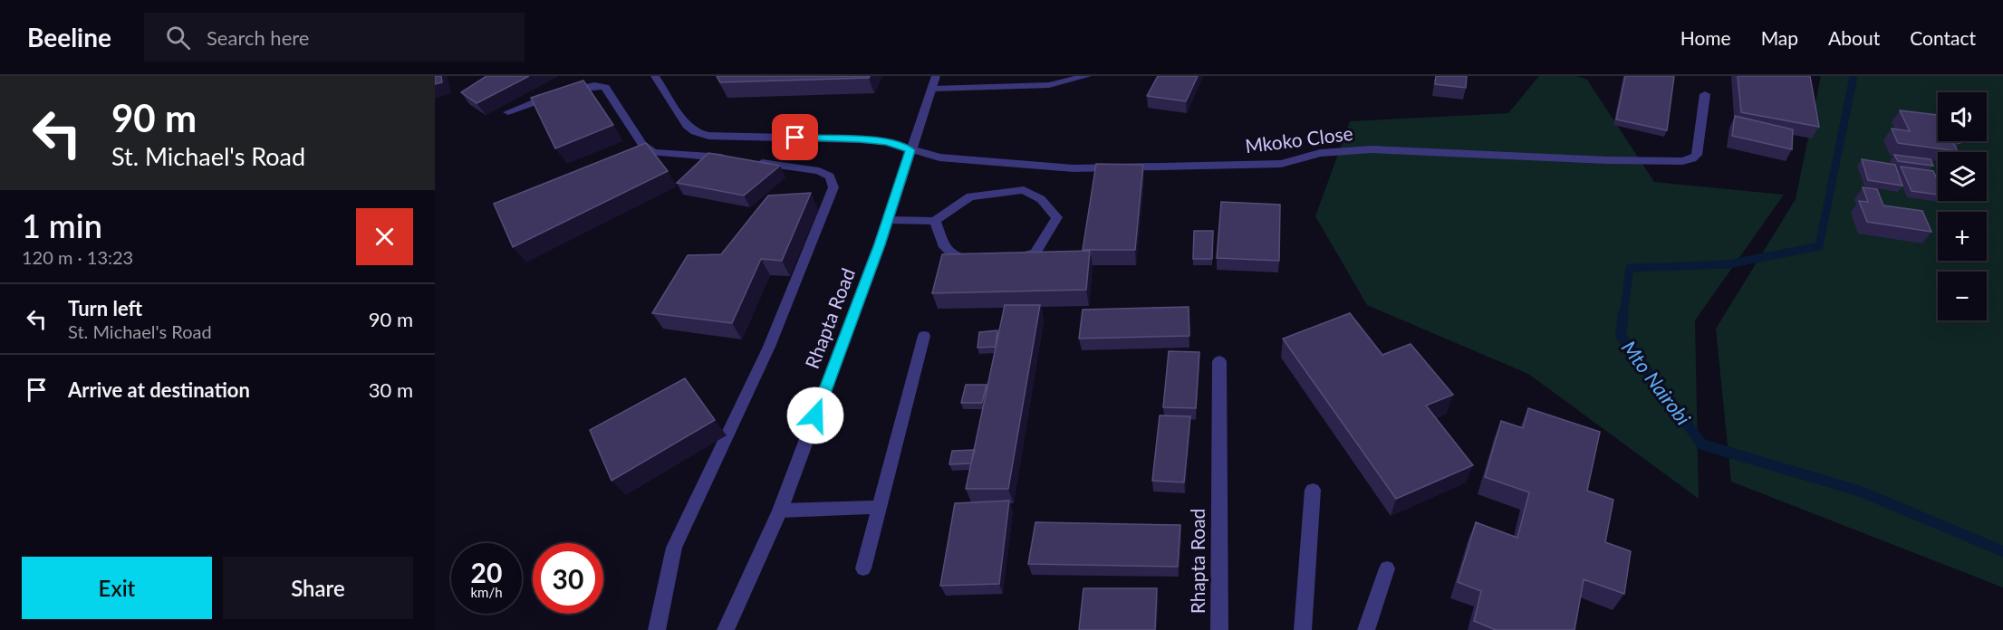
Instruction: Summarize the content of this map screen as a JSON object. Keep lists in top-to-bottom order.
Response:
{
  "streets": {
    "street": ["Mkoko Close", "Rhapta Road"]
  },
  "crossings": [
    ["Mkoko Close", "Rhapta Road"]
  ],
  "water": ["Mto Nairobi"],
  "page": {
    "header": "Beeline",
    "search": "Search here",
    "nav": [
      "Home",
      "Map",
      "About",
      "Contact"
    ],
    "turn": ["90 m", "St. Michael's Road"],
    "map_buttons": ["+", "−"],
    "heading": ["1 min", "120 m · 13:23"],
    "list": [
      {
        "name": "Turn left",
        "note": "St. Michael's Road",
        "value": "90 m"
      },
      {
        "name": "Arrive at destination",
        "value": "30 m"
      }
    ],
    "speed": "20 km/h",
    "limit": "30",
    "buttons": ["Exit", "Share"]
  }
}
